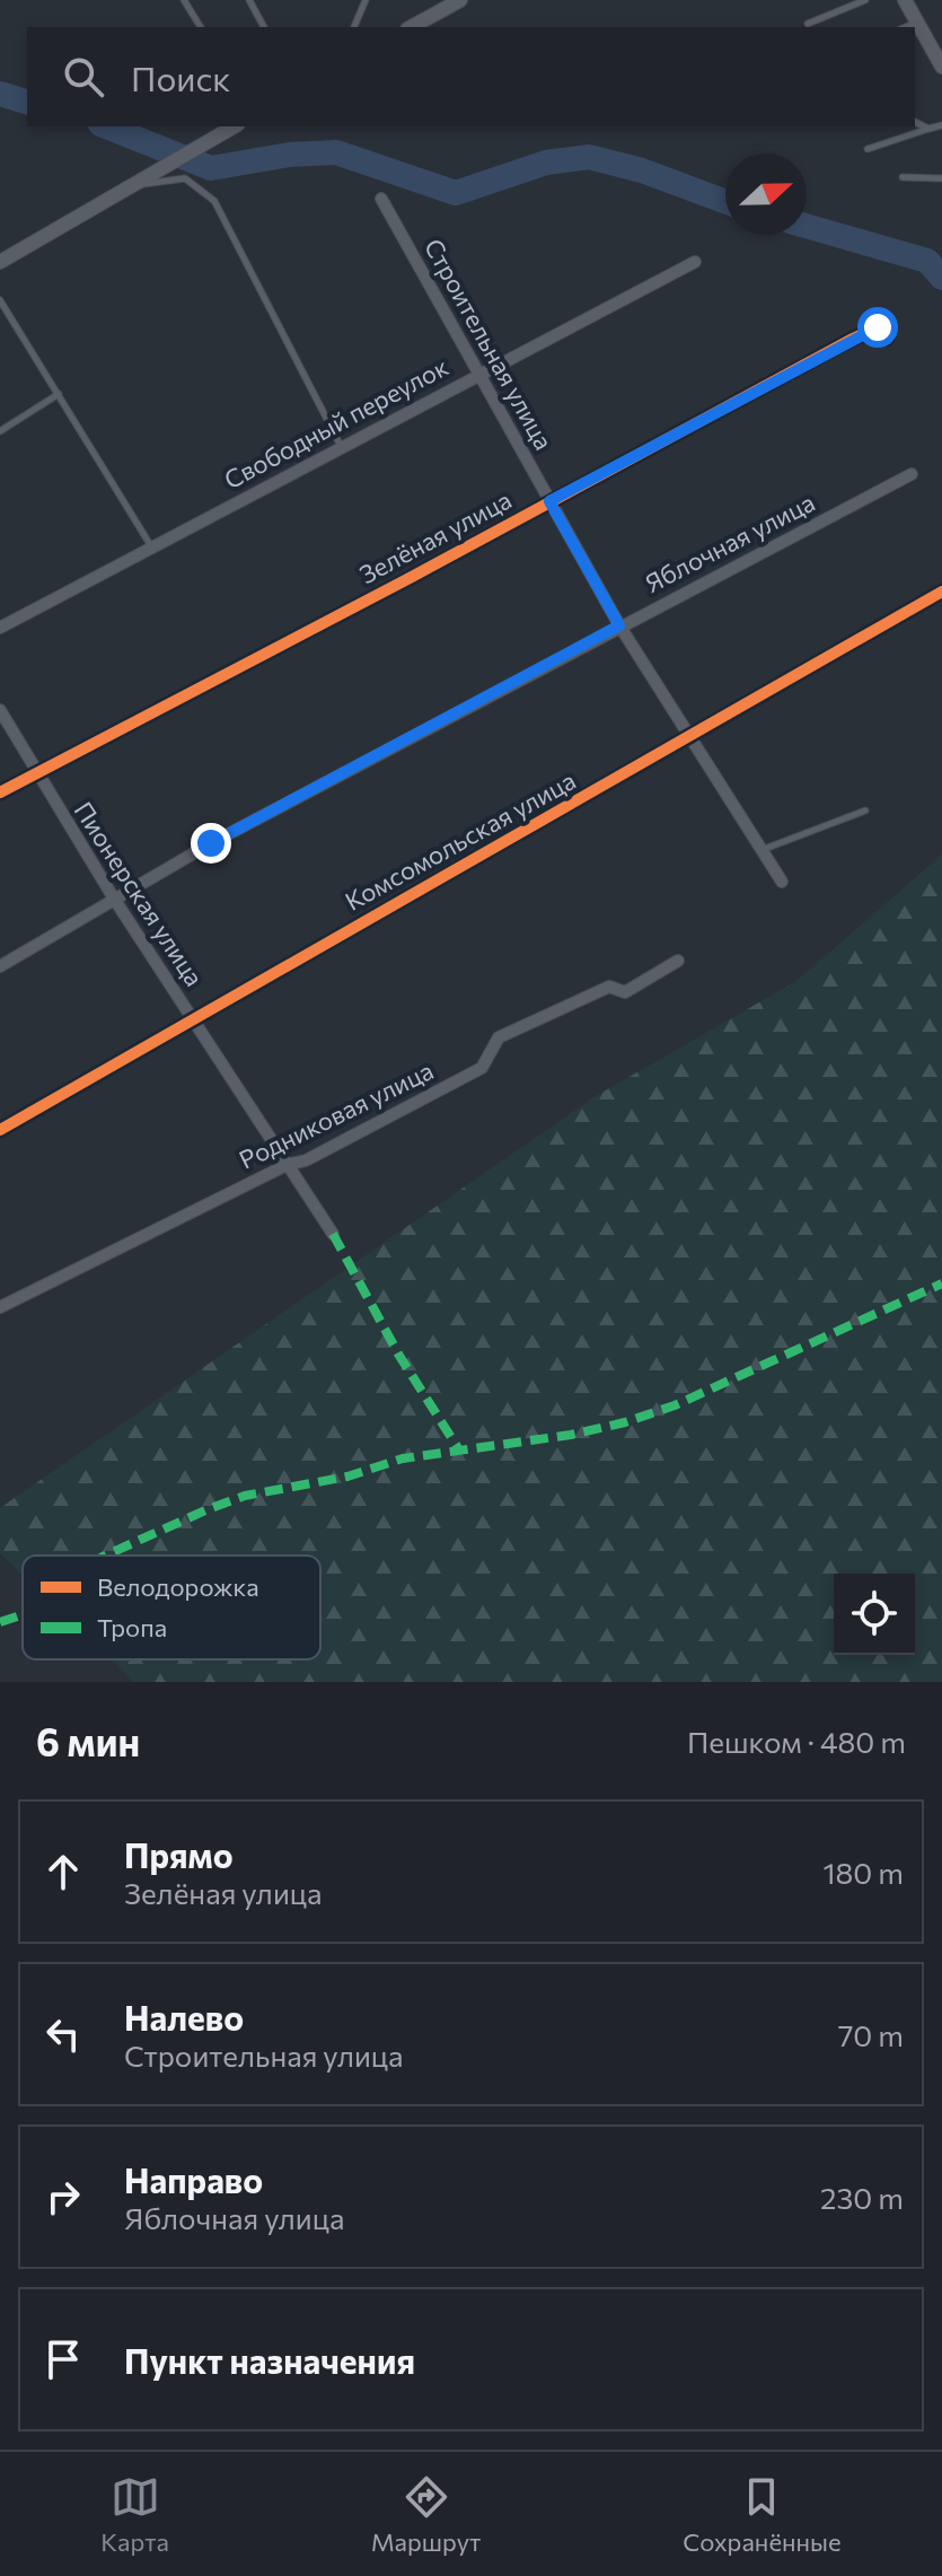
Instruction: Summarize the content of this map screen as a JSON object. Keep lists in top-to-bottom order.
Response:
{
  "streets": {
    "street": [
      "Строительная улица",
      "Свободный переулок",
      "Зелёная улица",
      "Яблочная улица",
      "Комсомольская улица",
      "Пионерская улица",
      "Родниковая улица"
    ]
  },
  "crossings": [
    ["Строительная улица", "Свободный переулок"],
    ["Строительная улица", "Зелёная улица"],
    ["Строительная улица", "Яблочная улица"],
    ["Строительная улица", "Комсомольская улица"],
    ["Зелёная улица", "Пионерская улица"],
    ["Яблочная улица", "Пионерская улица"],
    ["Комсомольская улица", "Пионерская улица"],
    ["Пионерская улица", "Родниковая улица"]
  ],
  "legend": ["Велодорожка", "Тропа"],
  "north": "right",
  "page": {
    "search": "Поиск",
    "heading": ["6 мин", "Пешком · 480 m"],
    "list": [
      ["Прямо", "Зелёная улица", "180 m"],
      ["Налево", "Строительная улица", "70 m"],
      ["Направо", "Яблочная улица", "230 m"],
      "Пункт назначения"
    ],
    "nav": ["Карта", "Маршрут", "Сохранённые"]
  }
}
